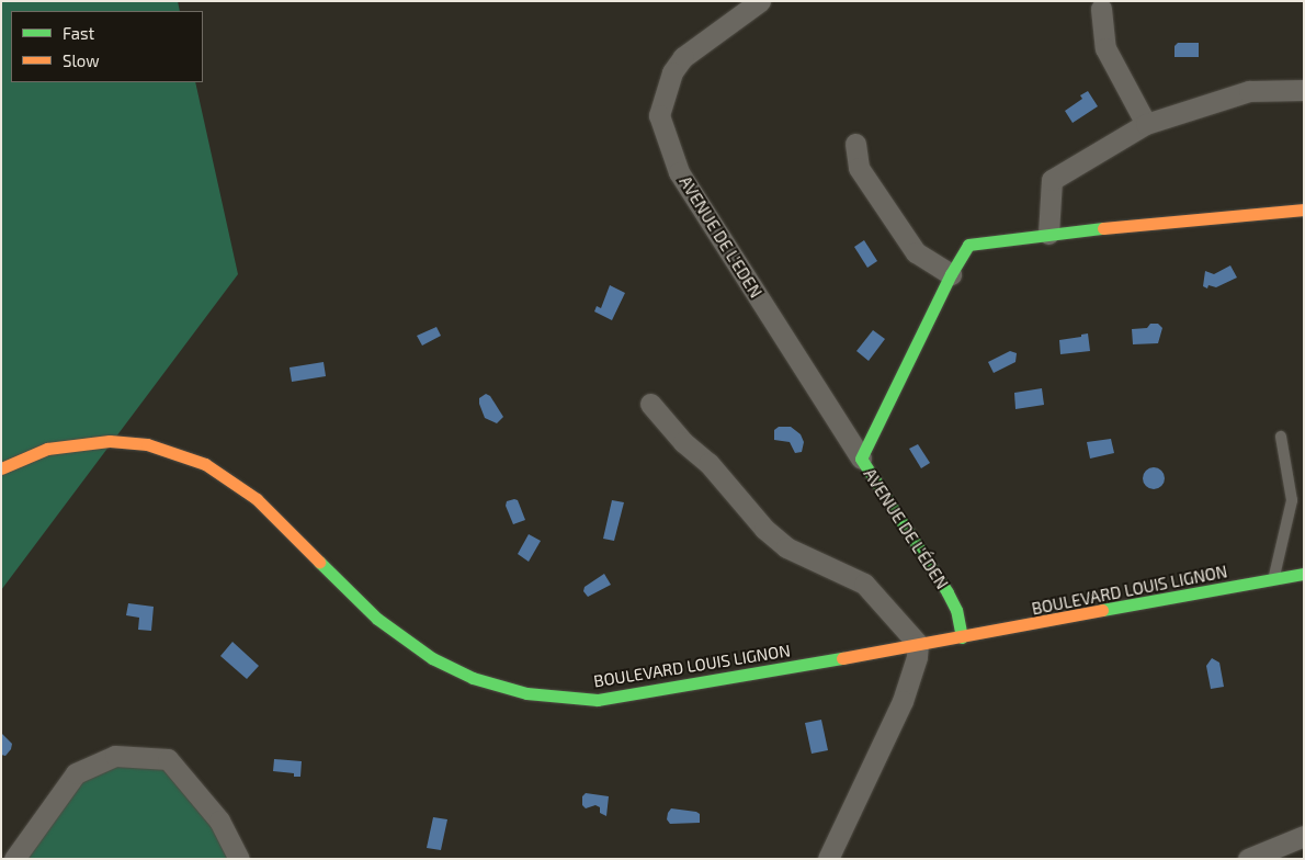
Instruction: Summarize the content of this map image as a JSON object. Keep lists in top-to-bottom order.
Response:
{
  "streets": {
    "main road": ["AVENUE DE L'ÉDEN", "BOULEVARD LOUIS LIGNON"],
    "street": ["AVENUE DE L'EDEN"]
  },
  "crossings": [
    ["AVENUE DE L'EDEN", "AVENUE DE L'ÉDEN"],
    ["AVENUE DE L'ÉDEN", "BOULEVARD LOUIS LIGNON"]
  ],
  "legend": ["Fast", "Slow"]
}
